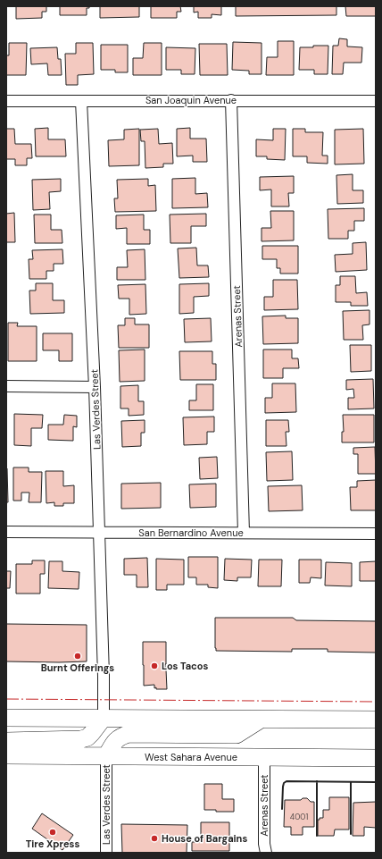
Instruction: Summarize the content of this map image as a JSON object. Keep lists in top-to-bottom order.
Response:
{
  "streets": {
    "main road": ["West Sahara Avenue"],
    "street": [
      "San Joaquin Avenue",
      "Arenas Street",
      "Las Verdes Street",
      "San Bernardino Avenue"
    ]
  },
  "crossings": [
    ["San Joaquin Avenue", "Arenas Street"],
    ["San Joaquin Avenue", "Las Verdes Street"],
    ["Arenas Street", "San Bernardino Avenue"],
    ["Arenas Street", "West Sahara Avenue"],
    ["Las Verdes Street", "San Bernardino Avenue"],
    ["Las Verdes Street", "West Sahara Avenue"]
  ],
  "places": [
    "Burnt Offerings",
    "Los Tacos",
    "Tire Xpress",
    "House of Bargains"
  ],
  "house_numbers": ["4001"]
}
